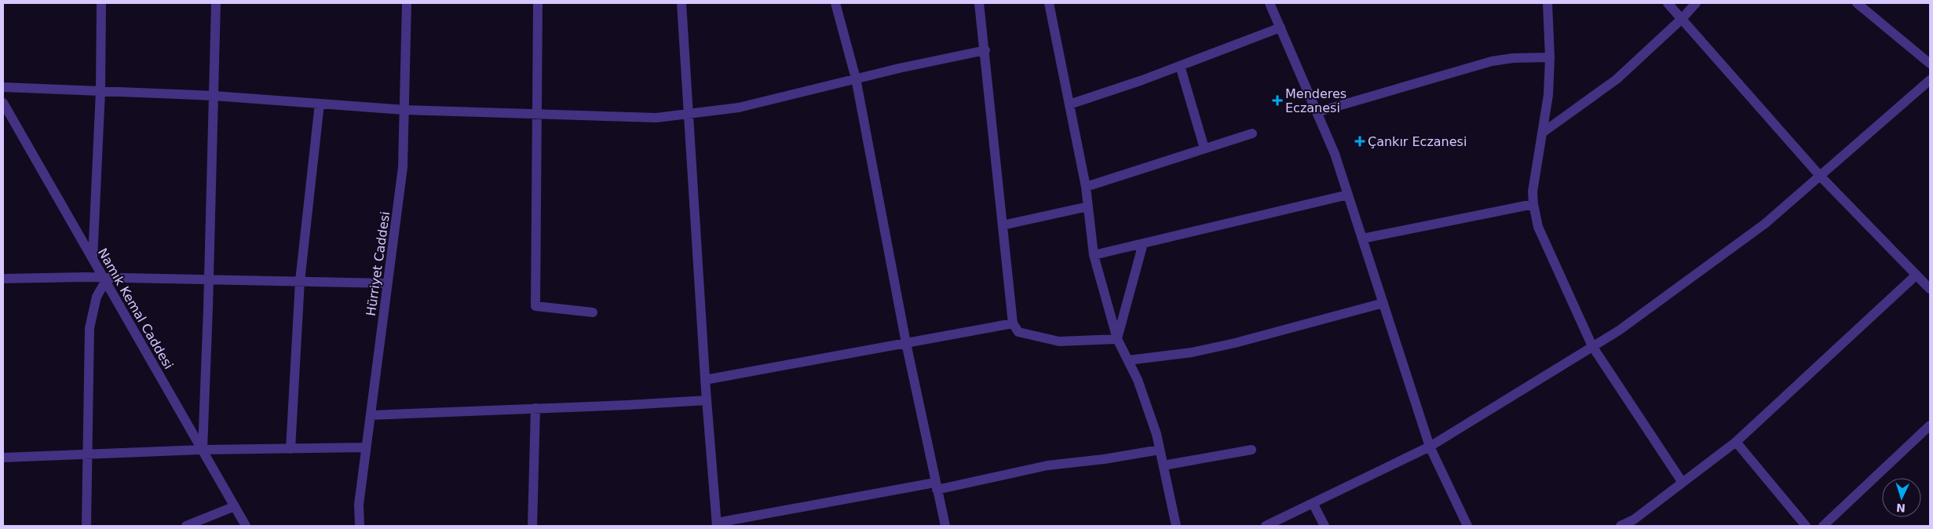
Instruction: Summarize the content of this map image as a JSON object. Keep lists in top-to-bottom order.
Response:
{
  "streets": {
    "street": ["Hürriyet Caddesi", "Namık Kemal Caddesi"]
  },
  "places": {
    "health": ["Menderes Eczanesi", "Çankır Eczanesi"]
  },
  "north": "bottom"
}
